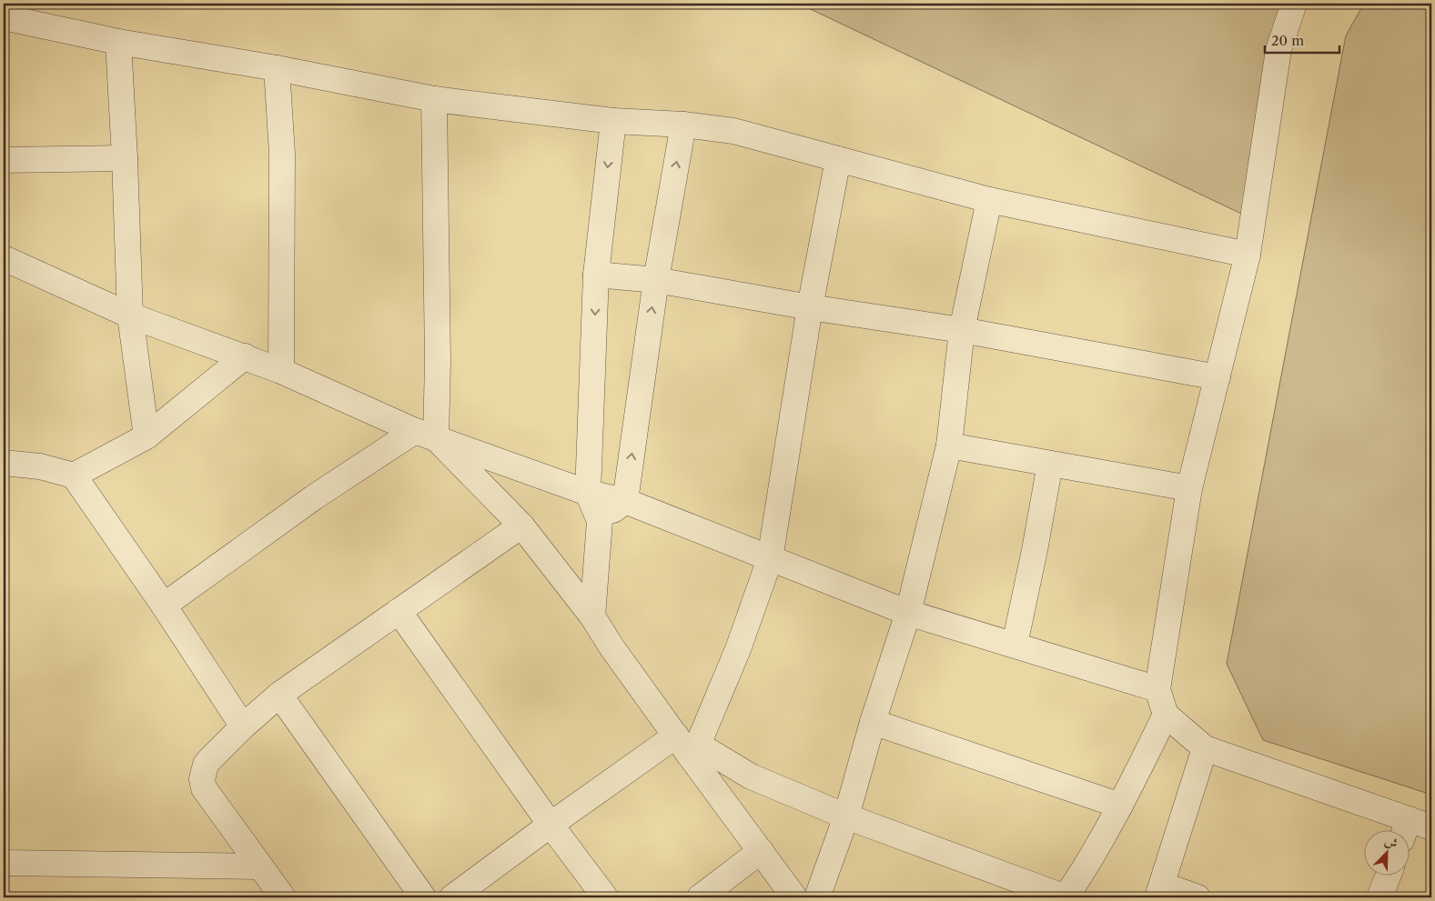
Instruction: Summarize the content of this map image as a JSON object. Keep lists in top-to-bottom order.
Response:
{
  "scale_bar": "20 m",
  "north": "top right"
}
